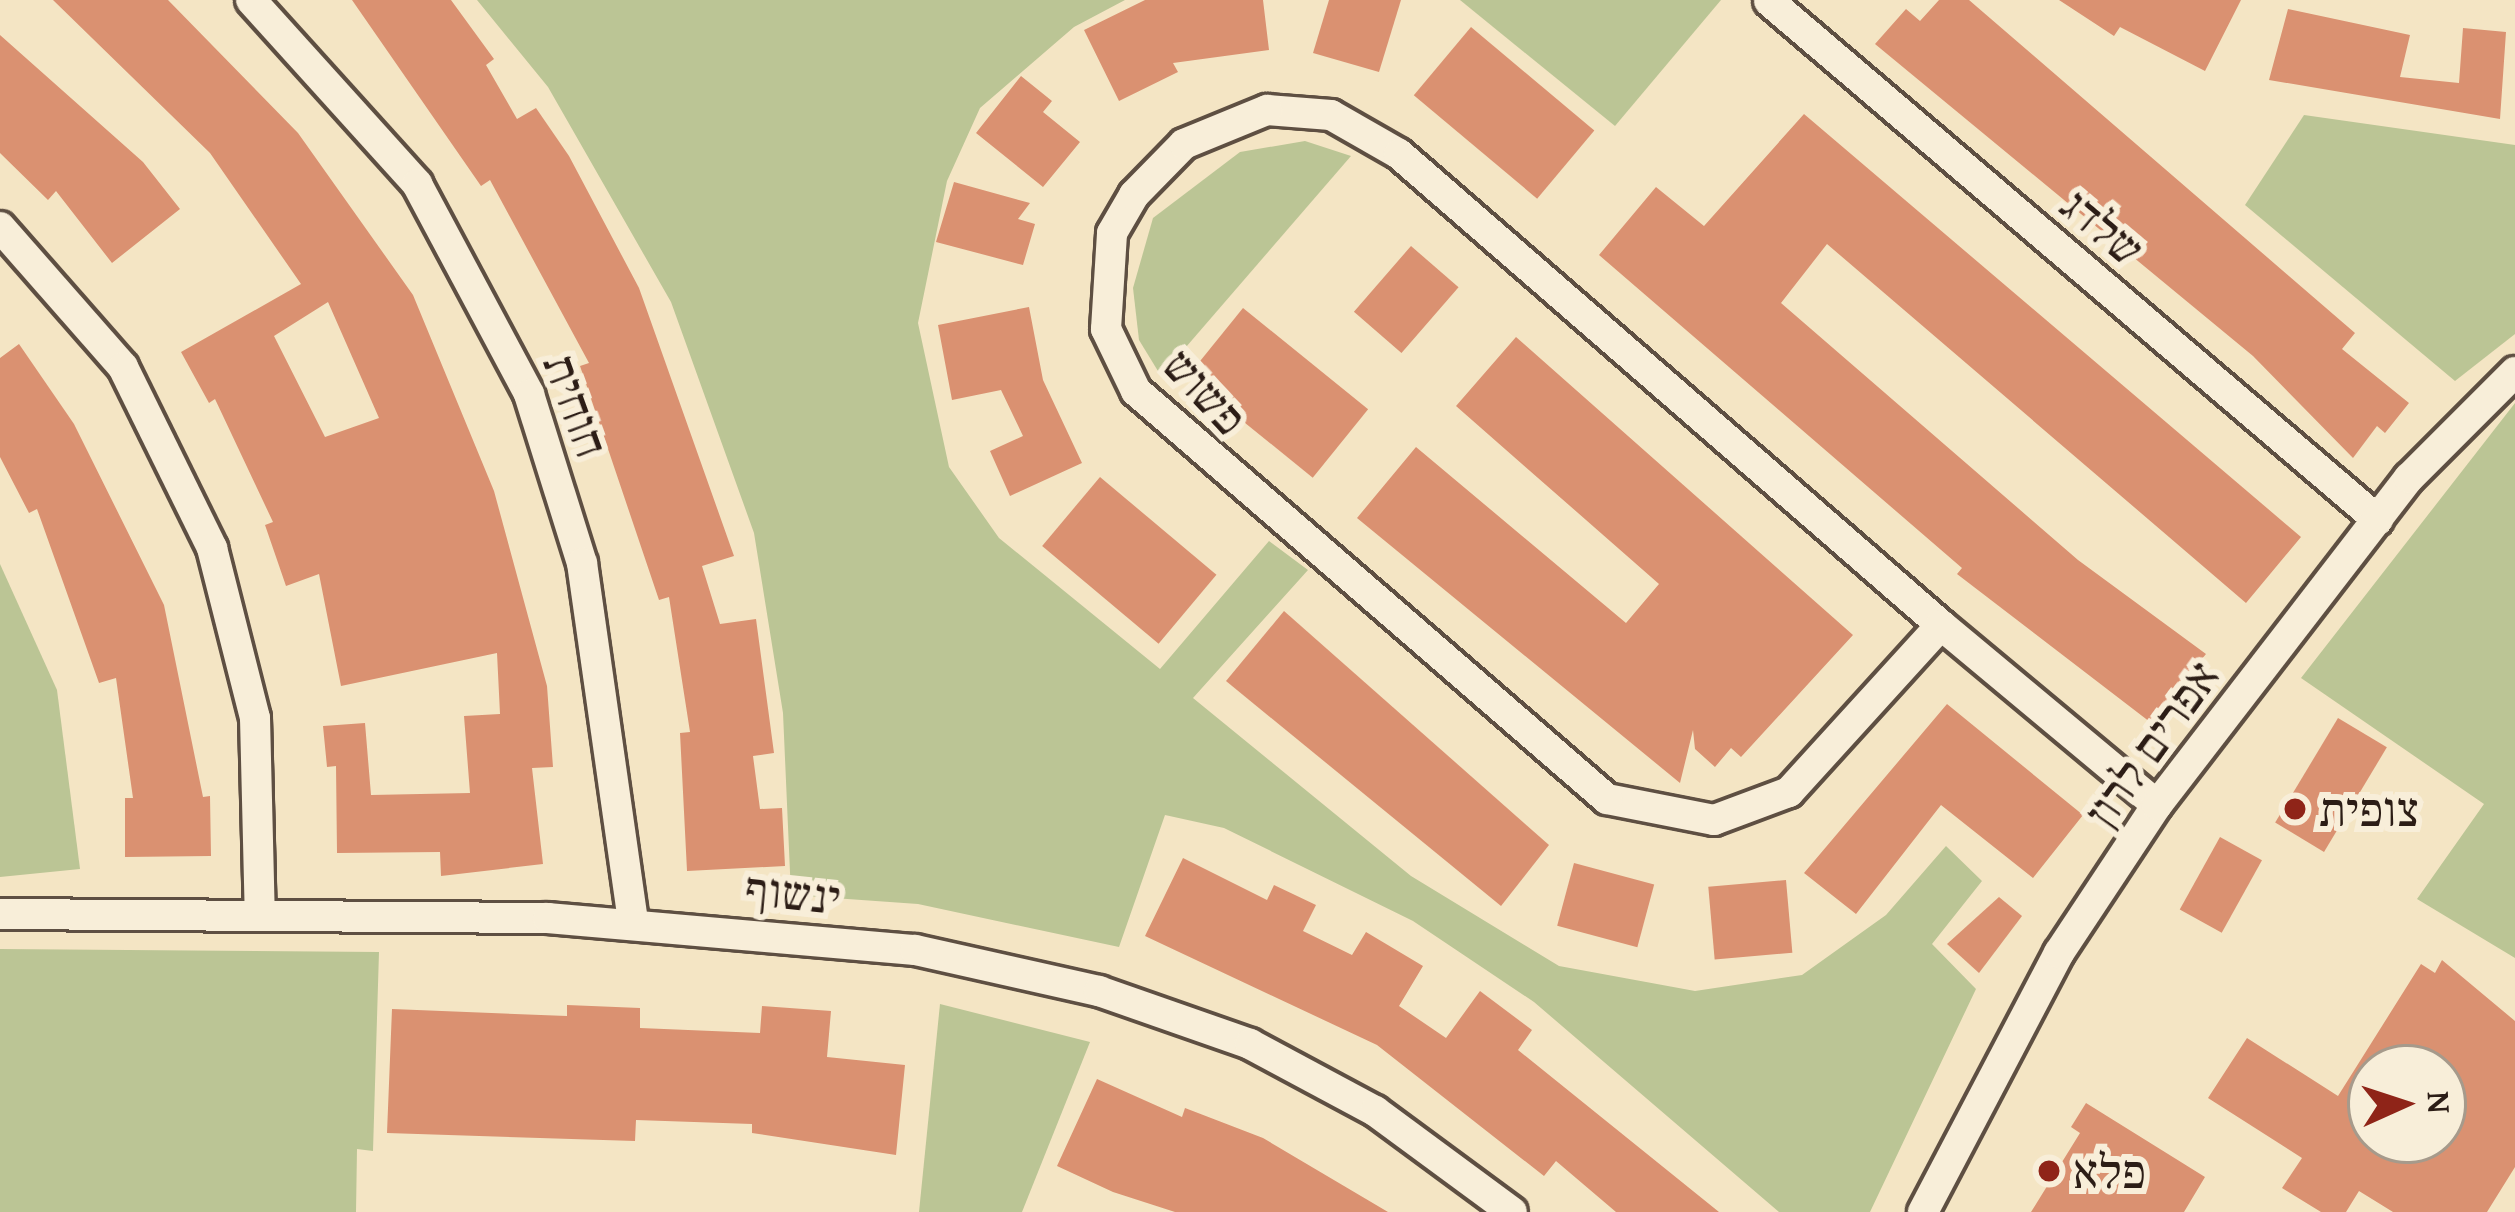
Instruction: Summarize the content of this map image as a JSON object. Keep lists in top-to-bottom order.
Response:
{
  "streets": {
    "street": [
      "שלדג",
      "פשוש",
      "חוחית",
      "אפרים לרון",
      "ינשוף"
    ]
  },
  "crossings": [
    ["שלדג", "אפרים לרון"],
    ["פשוש", "אפרים לרון"],
    ["חוחית", "ינשוף"]
  ],
  "places": ["צופית", "פלא"],
  "north": "right"
}
